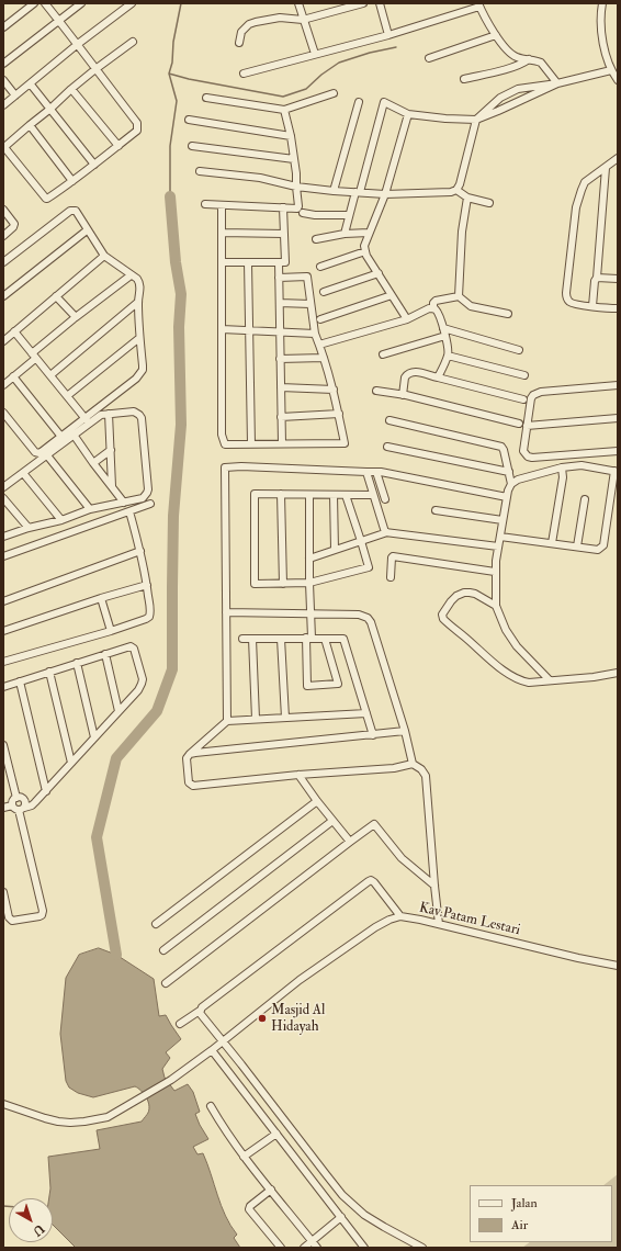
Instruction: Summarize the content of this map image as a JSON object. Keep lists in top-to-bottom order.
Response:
{
  "streets": {
    "street": ["Kav.Patam Lestari"]
  },
  "places": ["Masjid Al Hidayah"],
  "legend": ["Jalan", "Air"],
  "north": "bottom right"
}
